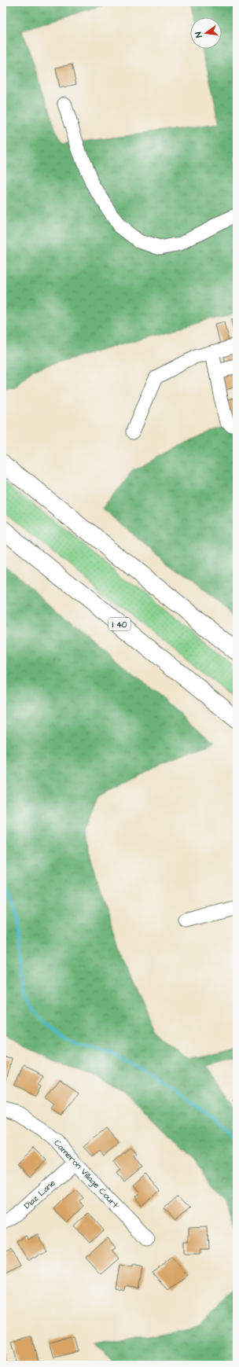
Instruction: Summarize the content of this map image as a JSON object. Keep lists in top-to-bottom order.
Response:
{
  "streets": {
    "highway": ["I 40"],
    "street": ["Cameron Village Court", "Diaz Lane"]
  },
  "crossings": [
    ["Cameron Village Court", "Diaz Lane"]
  ],
  "north": "left"
}
